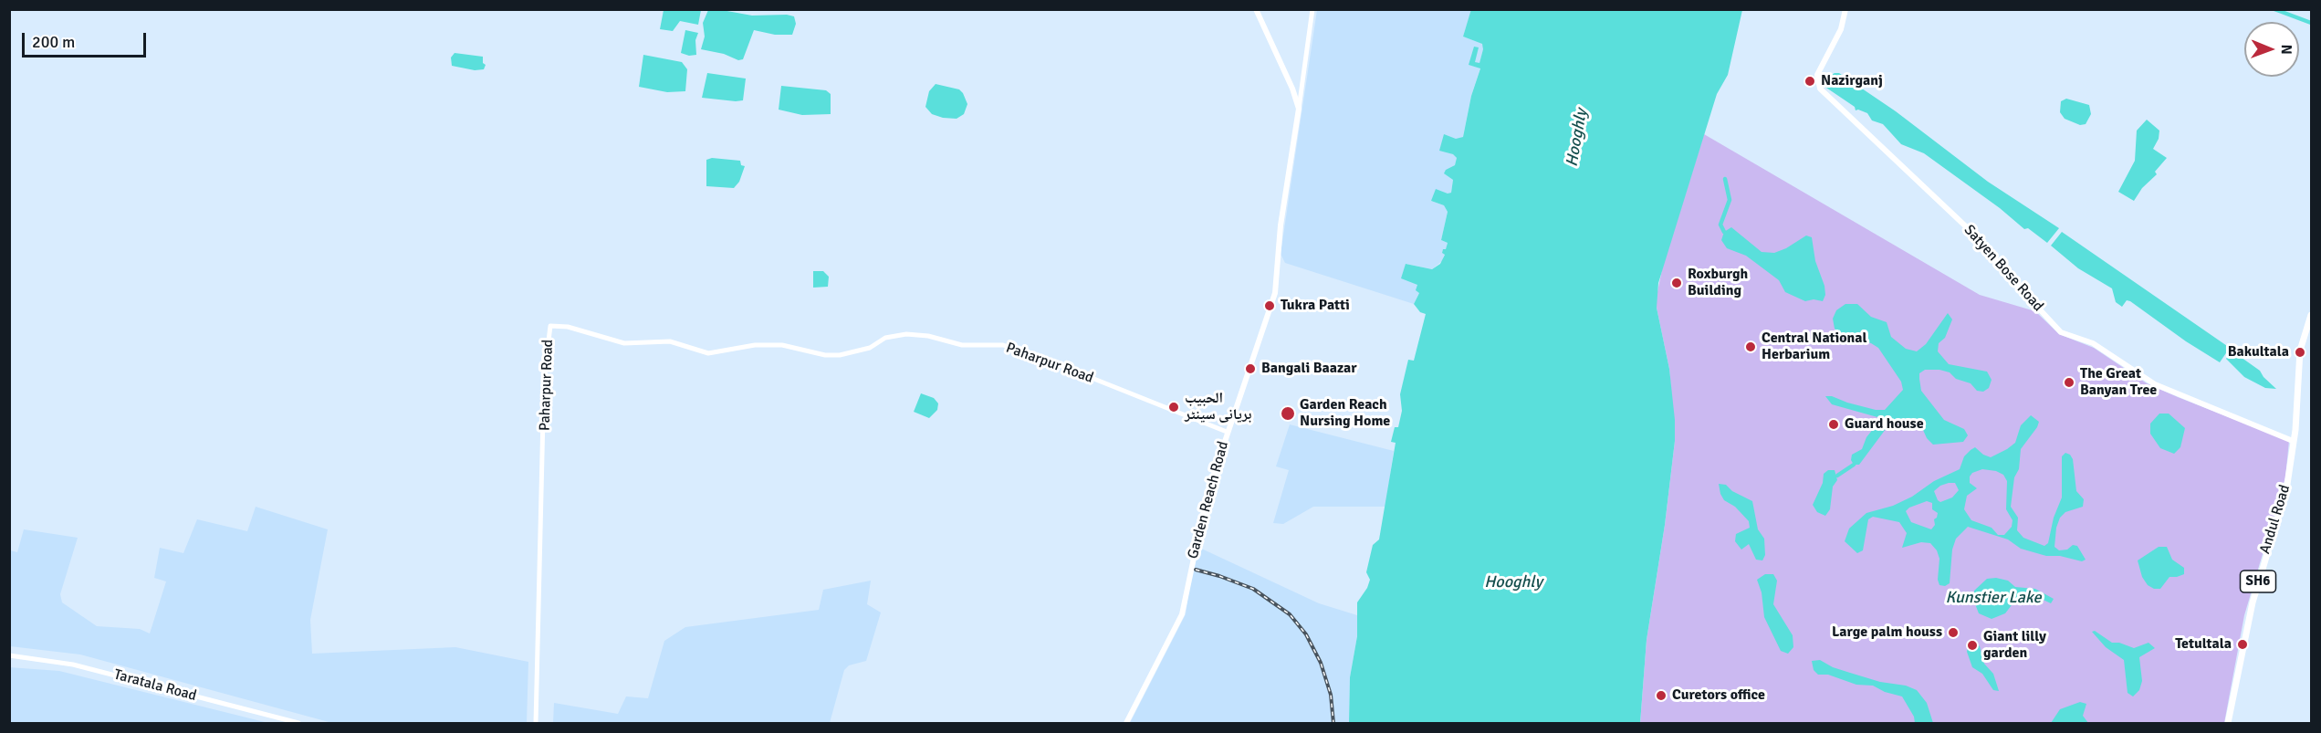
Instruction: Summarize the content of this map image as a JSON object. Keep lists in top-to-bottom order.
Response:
{
  "streets": {
    "main road": [
      "Satyen Bose Road",
      "Garden Reach Road",
      "Andul Road",
      "SH6"
    ],
    "street": ["Paharpur Road", "Taratala Road"]
  },
  "crossings": [
    ["Satyen Bose Road", "Andul Road"],
    ["Paharpur Road", "Garden Reach Road"]
  ],
  "water": ["Hooghly", "Kunstier Lake"],
  "places": [
    "Nazirganj",
    "Roxburgh Building",
    "Tukra Patti",
    "Central National Herbarium",
    "Bakultala",
    "Bangali Baazar",
    "The Great Banyan Tree",
    "الحبیب بریانی سینٹر",
    "Garden Reach Nursing Home",
    "Guard house",
    "Large palm houss",
    "Tetultala",
    "Giant lilly garden",
    "Curetors office"
  ],
  "scale_bar": "200 m",
  "north": "right"
}
